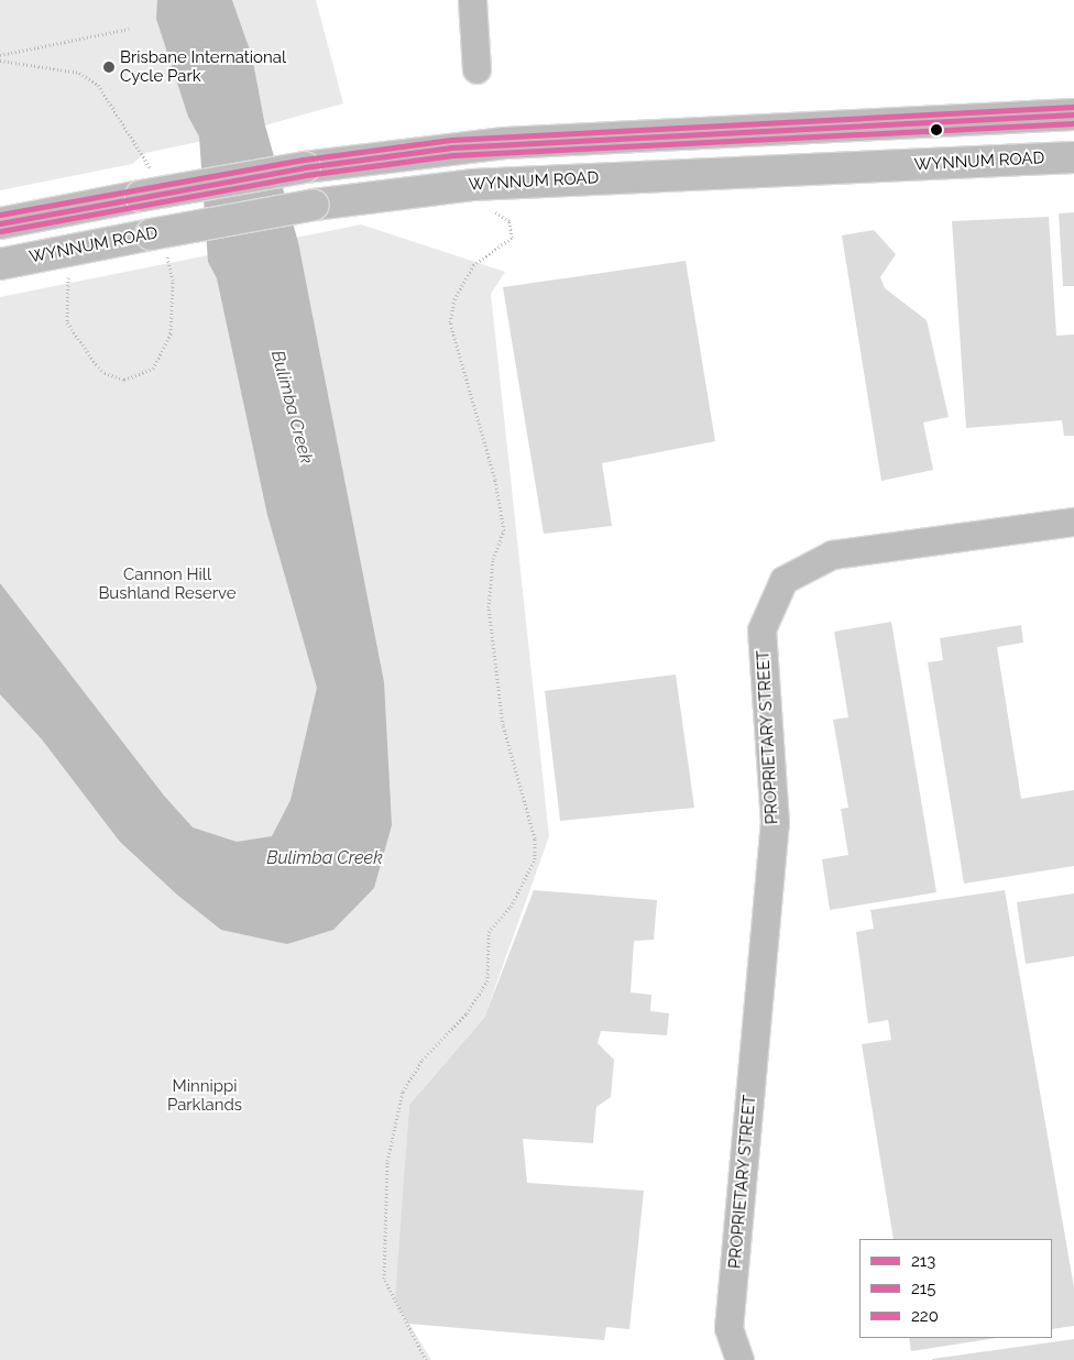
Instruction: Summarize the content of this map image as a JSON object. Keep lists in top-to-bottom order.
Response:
{
  "streets": {
    "main road": ["WYNNUM ROAD"],
    "street": ["PROPRIETARY STREET"]
  },
  "water": ["Bulimba Creek"],
  "parks": ["Cannon Hill Bushland Reserve", "Minnippi Parklands"],
  "places": ["Brisbane International Cycle Park"],
  "lines": ["transit line 220", "transit line 213", "transit line 215"],
  "legend": ["213", "215", "220"]
}
